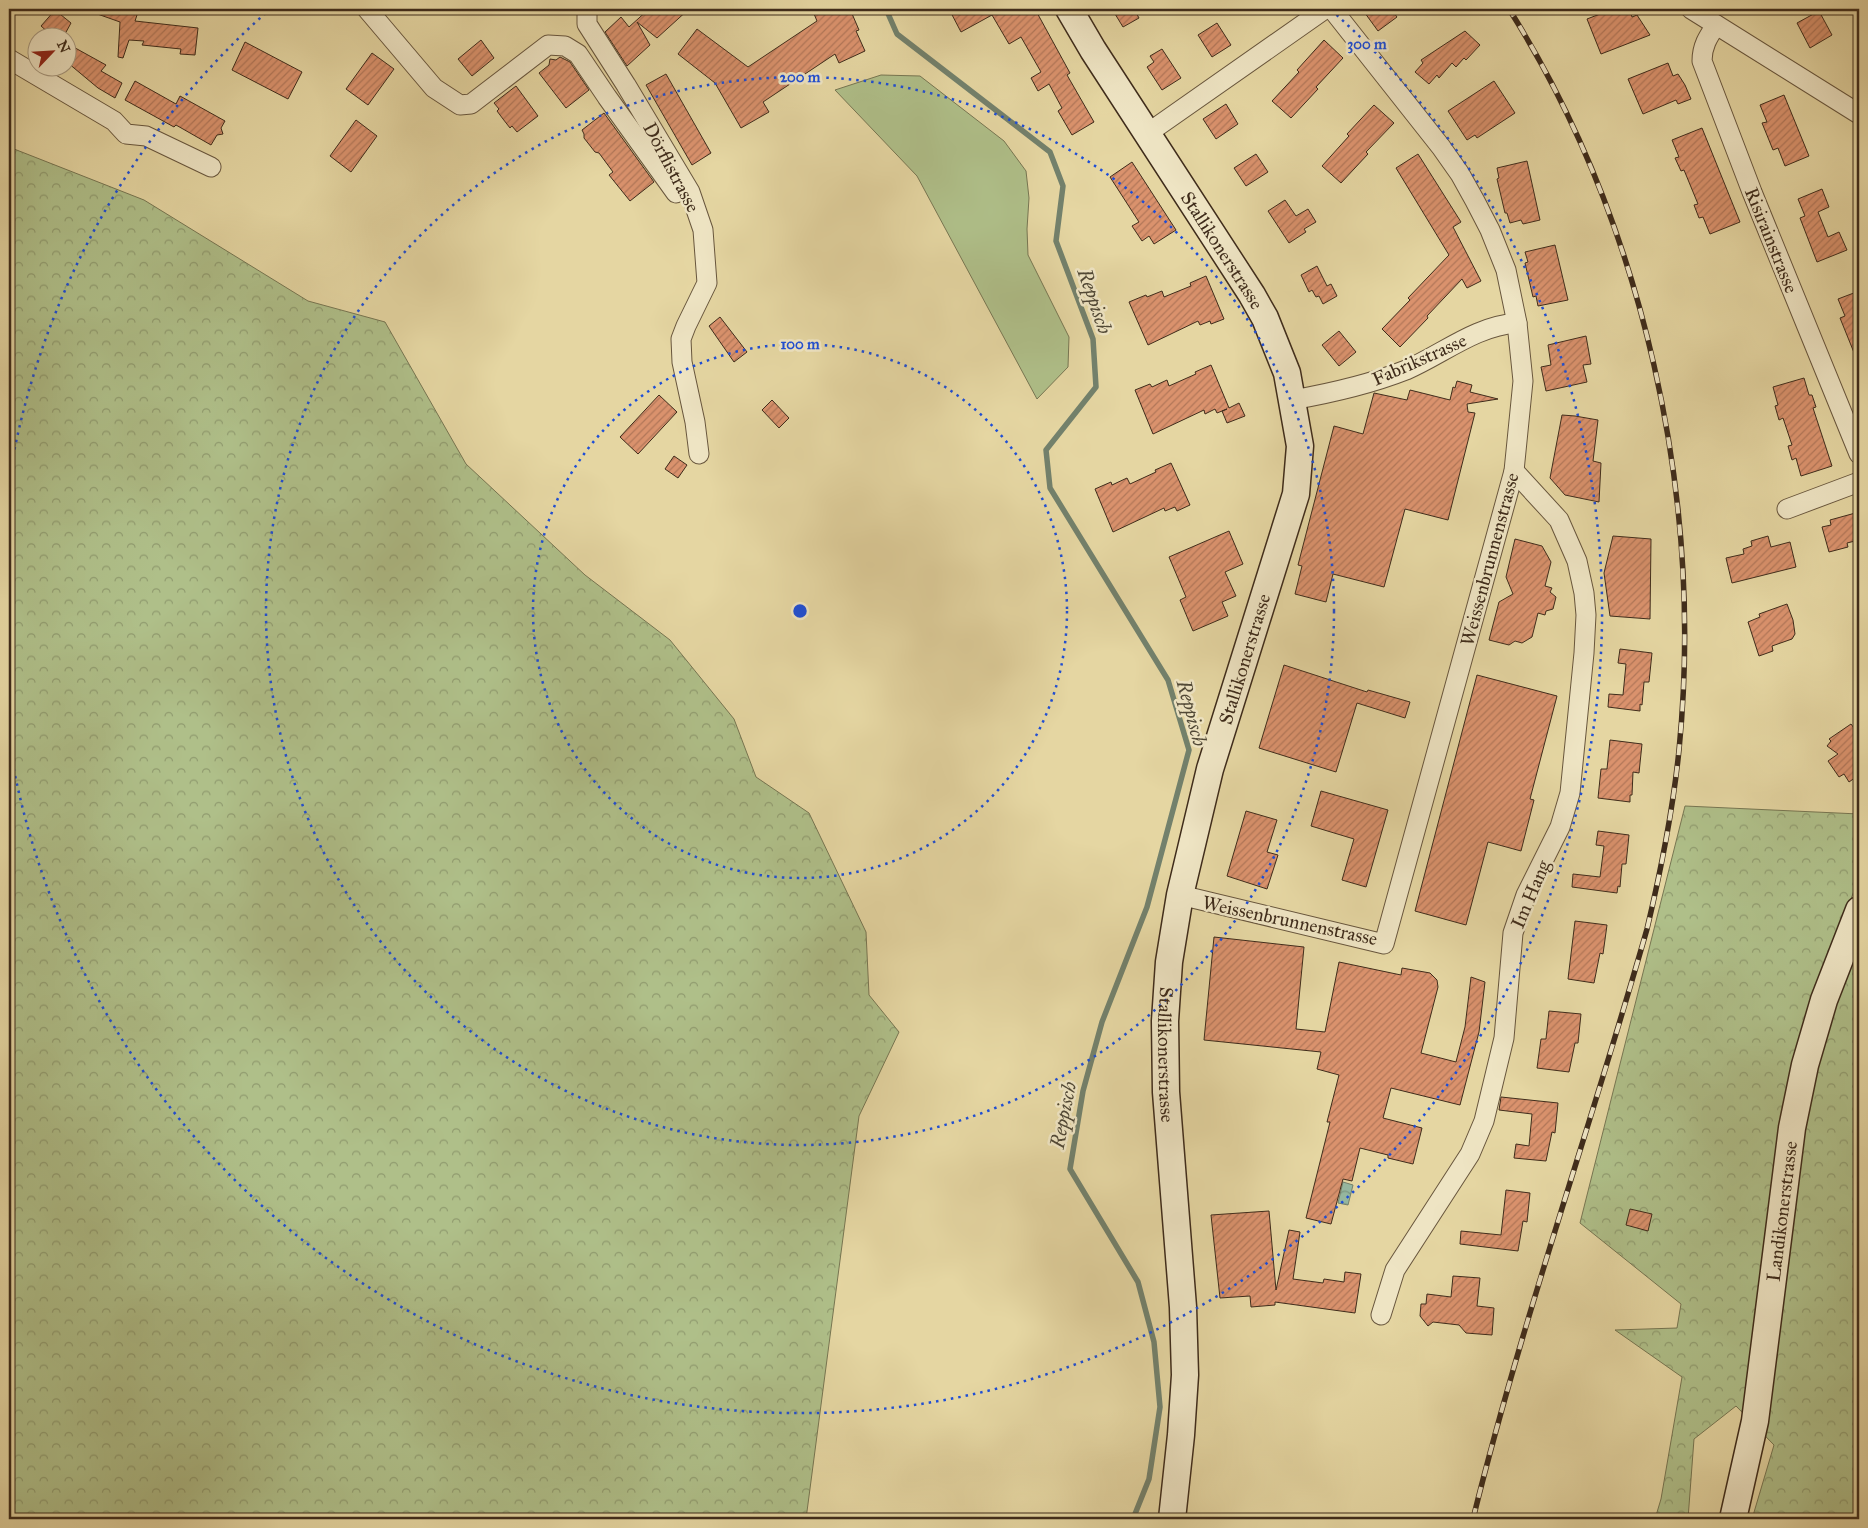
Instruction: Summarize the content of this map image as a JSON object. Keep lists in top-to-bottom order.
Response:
{
  "streets": {
    "street": [
      "Dörflistrasse",
      "Risirainstrasse",
      "Stallikonerstrasse",
      "Fabrikstrasse",
      "Weissenbrunnenstrasse",
      "Im Hang",
      "Landikonerstrasse"
    ]
  },
  "crossings": [
    ["Stallikonerstrasse", "Fabrikstrasse"],
    ["Stallikonerstrasse", "Weissenbrunnenstrasse"],
    ["Fabrikstrasse", "Weissenbrunnenstrasse"],
    ["Weissenbrunnenstrasse", "Im Hang"]
  ],
  "water": ["Reppisch"],
  "north": "top right",
  "rings": ["300 m", "200 m", "100 m"]
}
